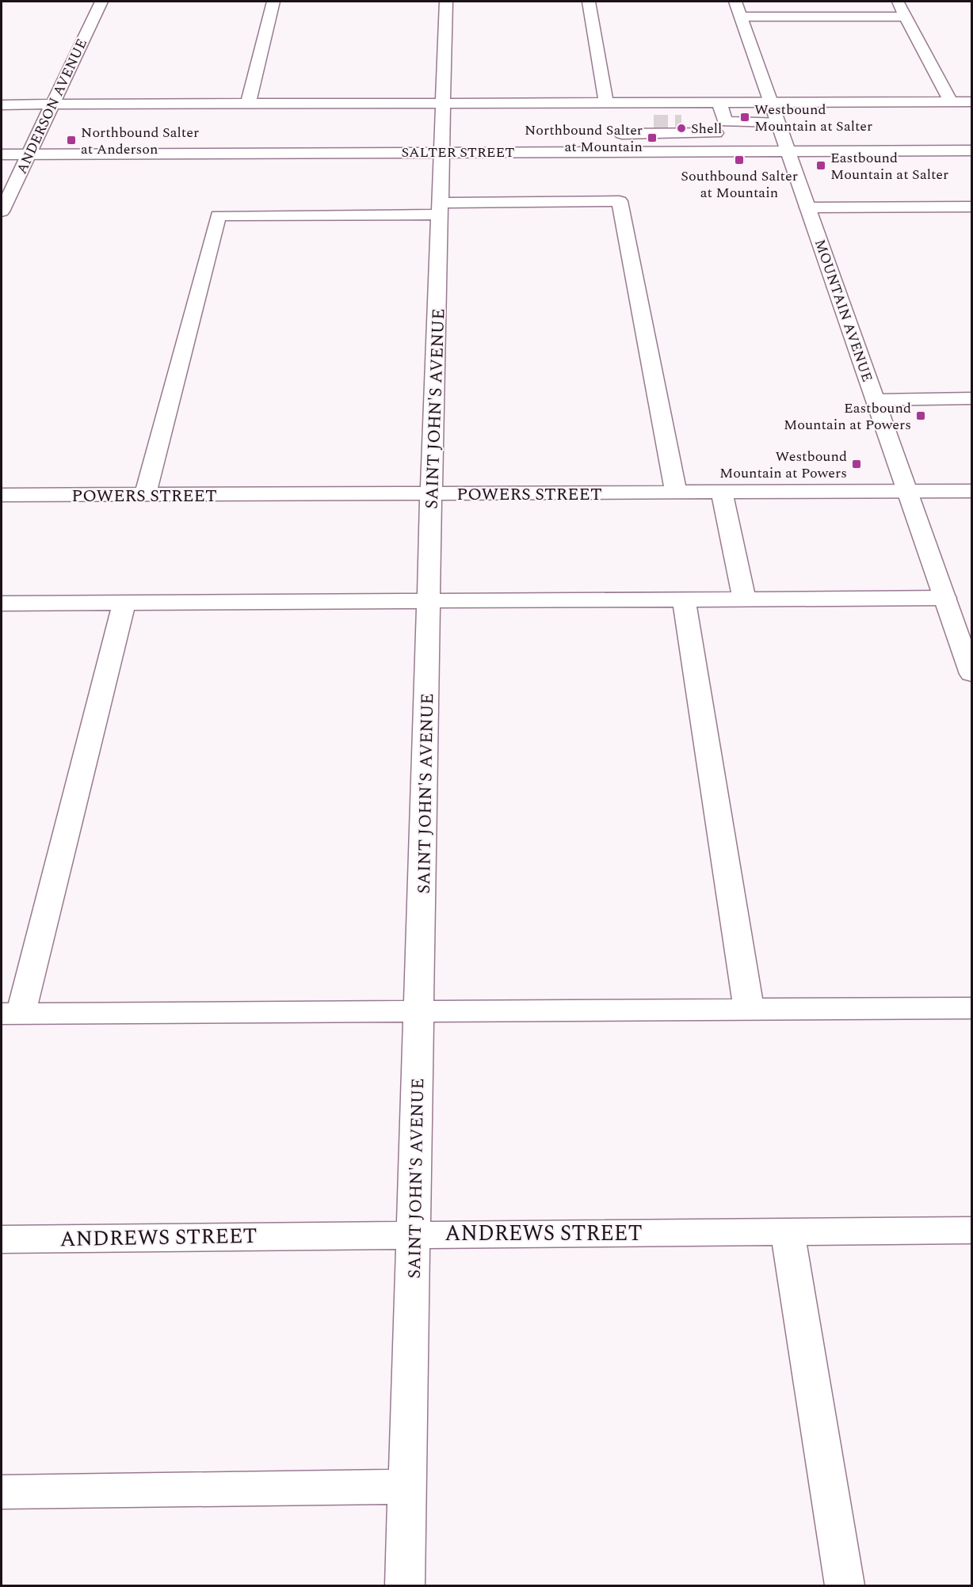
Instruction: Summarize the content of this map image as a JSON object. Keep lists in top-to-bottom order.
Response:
{
  "streets": {
    "street": [
      "ANDERSON AVENUE",
      "SALTER STREET",
      "MOUNTAIN AVENUE",
      "SAINT JOHN'S AVENUE",
      "POWERS STREET",
      "ANDREWS STREET"
    ]
  },
  "crossings": [
    ["ANDERSON AVENUE", "SALTER STREET"],
    ["SALTER STREET", "MOUNTAIN AVENUE"],
    ["SALTER STREET", "SAINT JOHN'S AVENUE"],
    ["MOUNTAIN AVENUE", "POWERS STREET"],
    ["SAINT JOHN'S AVENUE", "POWERS STREET"],
    ["SAINT JOHN'S AVENUE", "ANDREWS STREET"]
  ],
  "places": {
    "transit": [
      "Westbound Mountain at Salter",
      "Northbound Salter at Mountain",
      "Northbound Salter at Anderson",
      "Southbound Salter at Mountain",
      "Eastbound Mountain at Salter",
      "Eastbound Mountain at Powers",
      "Westbound Mountain at Powers"
    ],
    "other": ["Shell"]
  }
}
